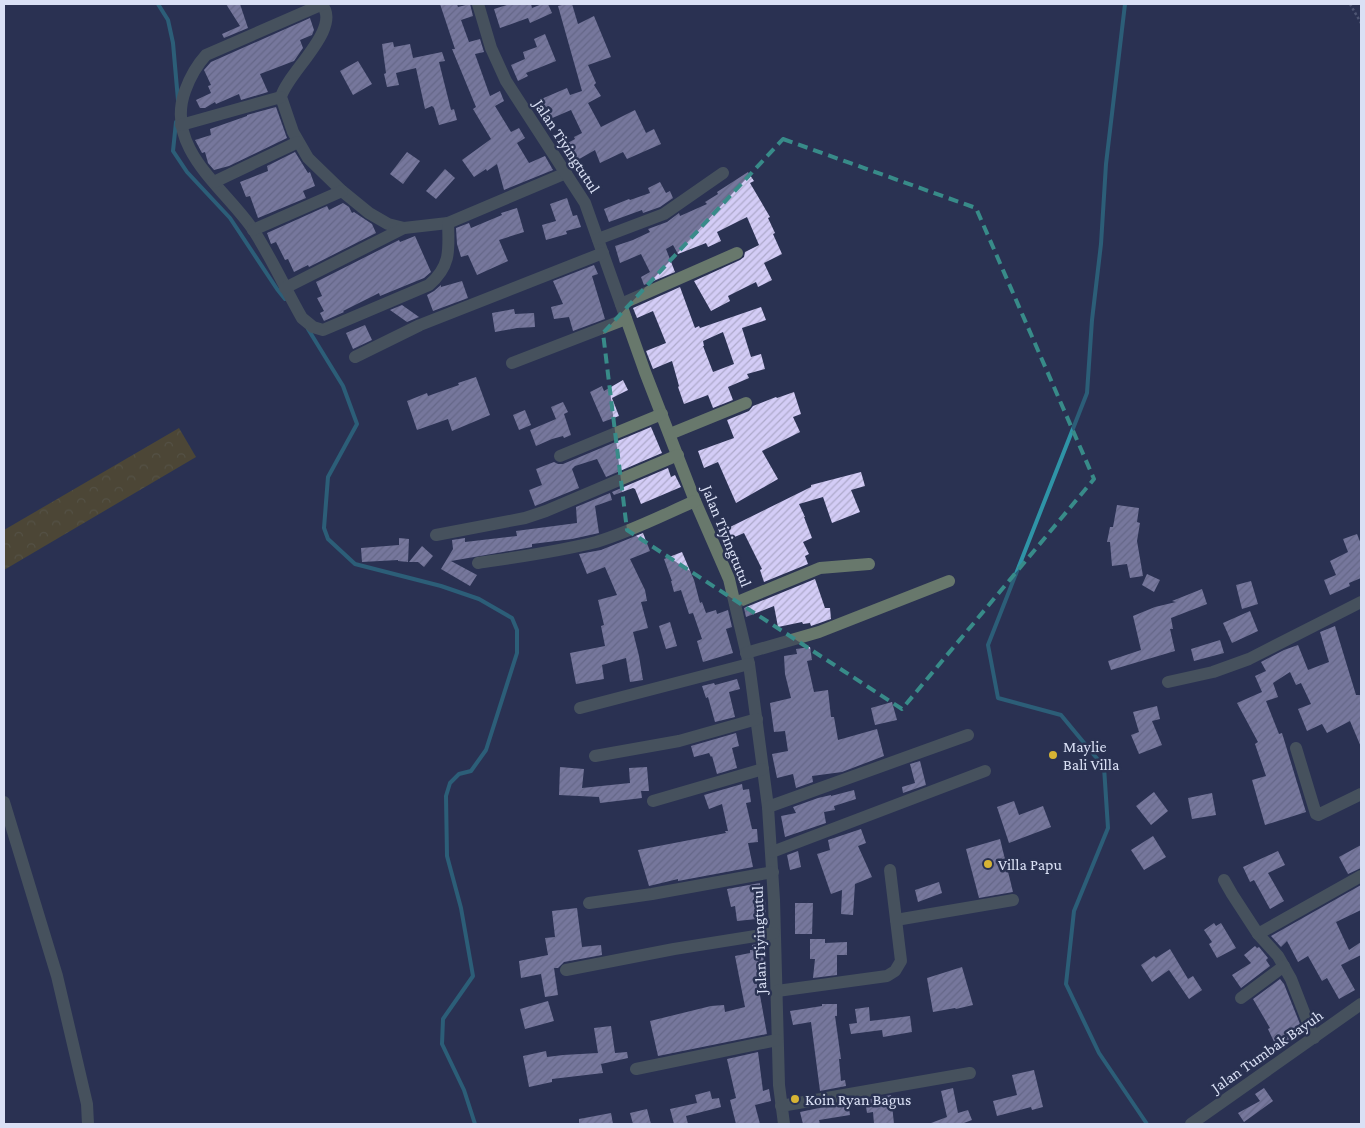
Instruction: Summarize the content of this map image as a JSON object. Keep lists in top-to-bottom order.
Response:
{
  "streets": {
    "street": ["Jalan Tiyingtutul", "Jalan Tumbak Bayuh"]
  },
  "places": ["Maylie Bali Villa", "Villa Papu", "Koin Ryan Bagus"]
}
